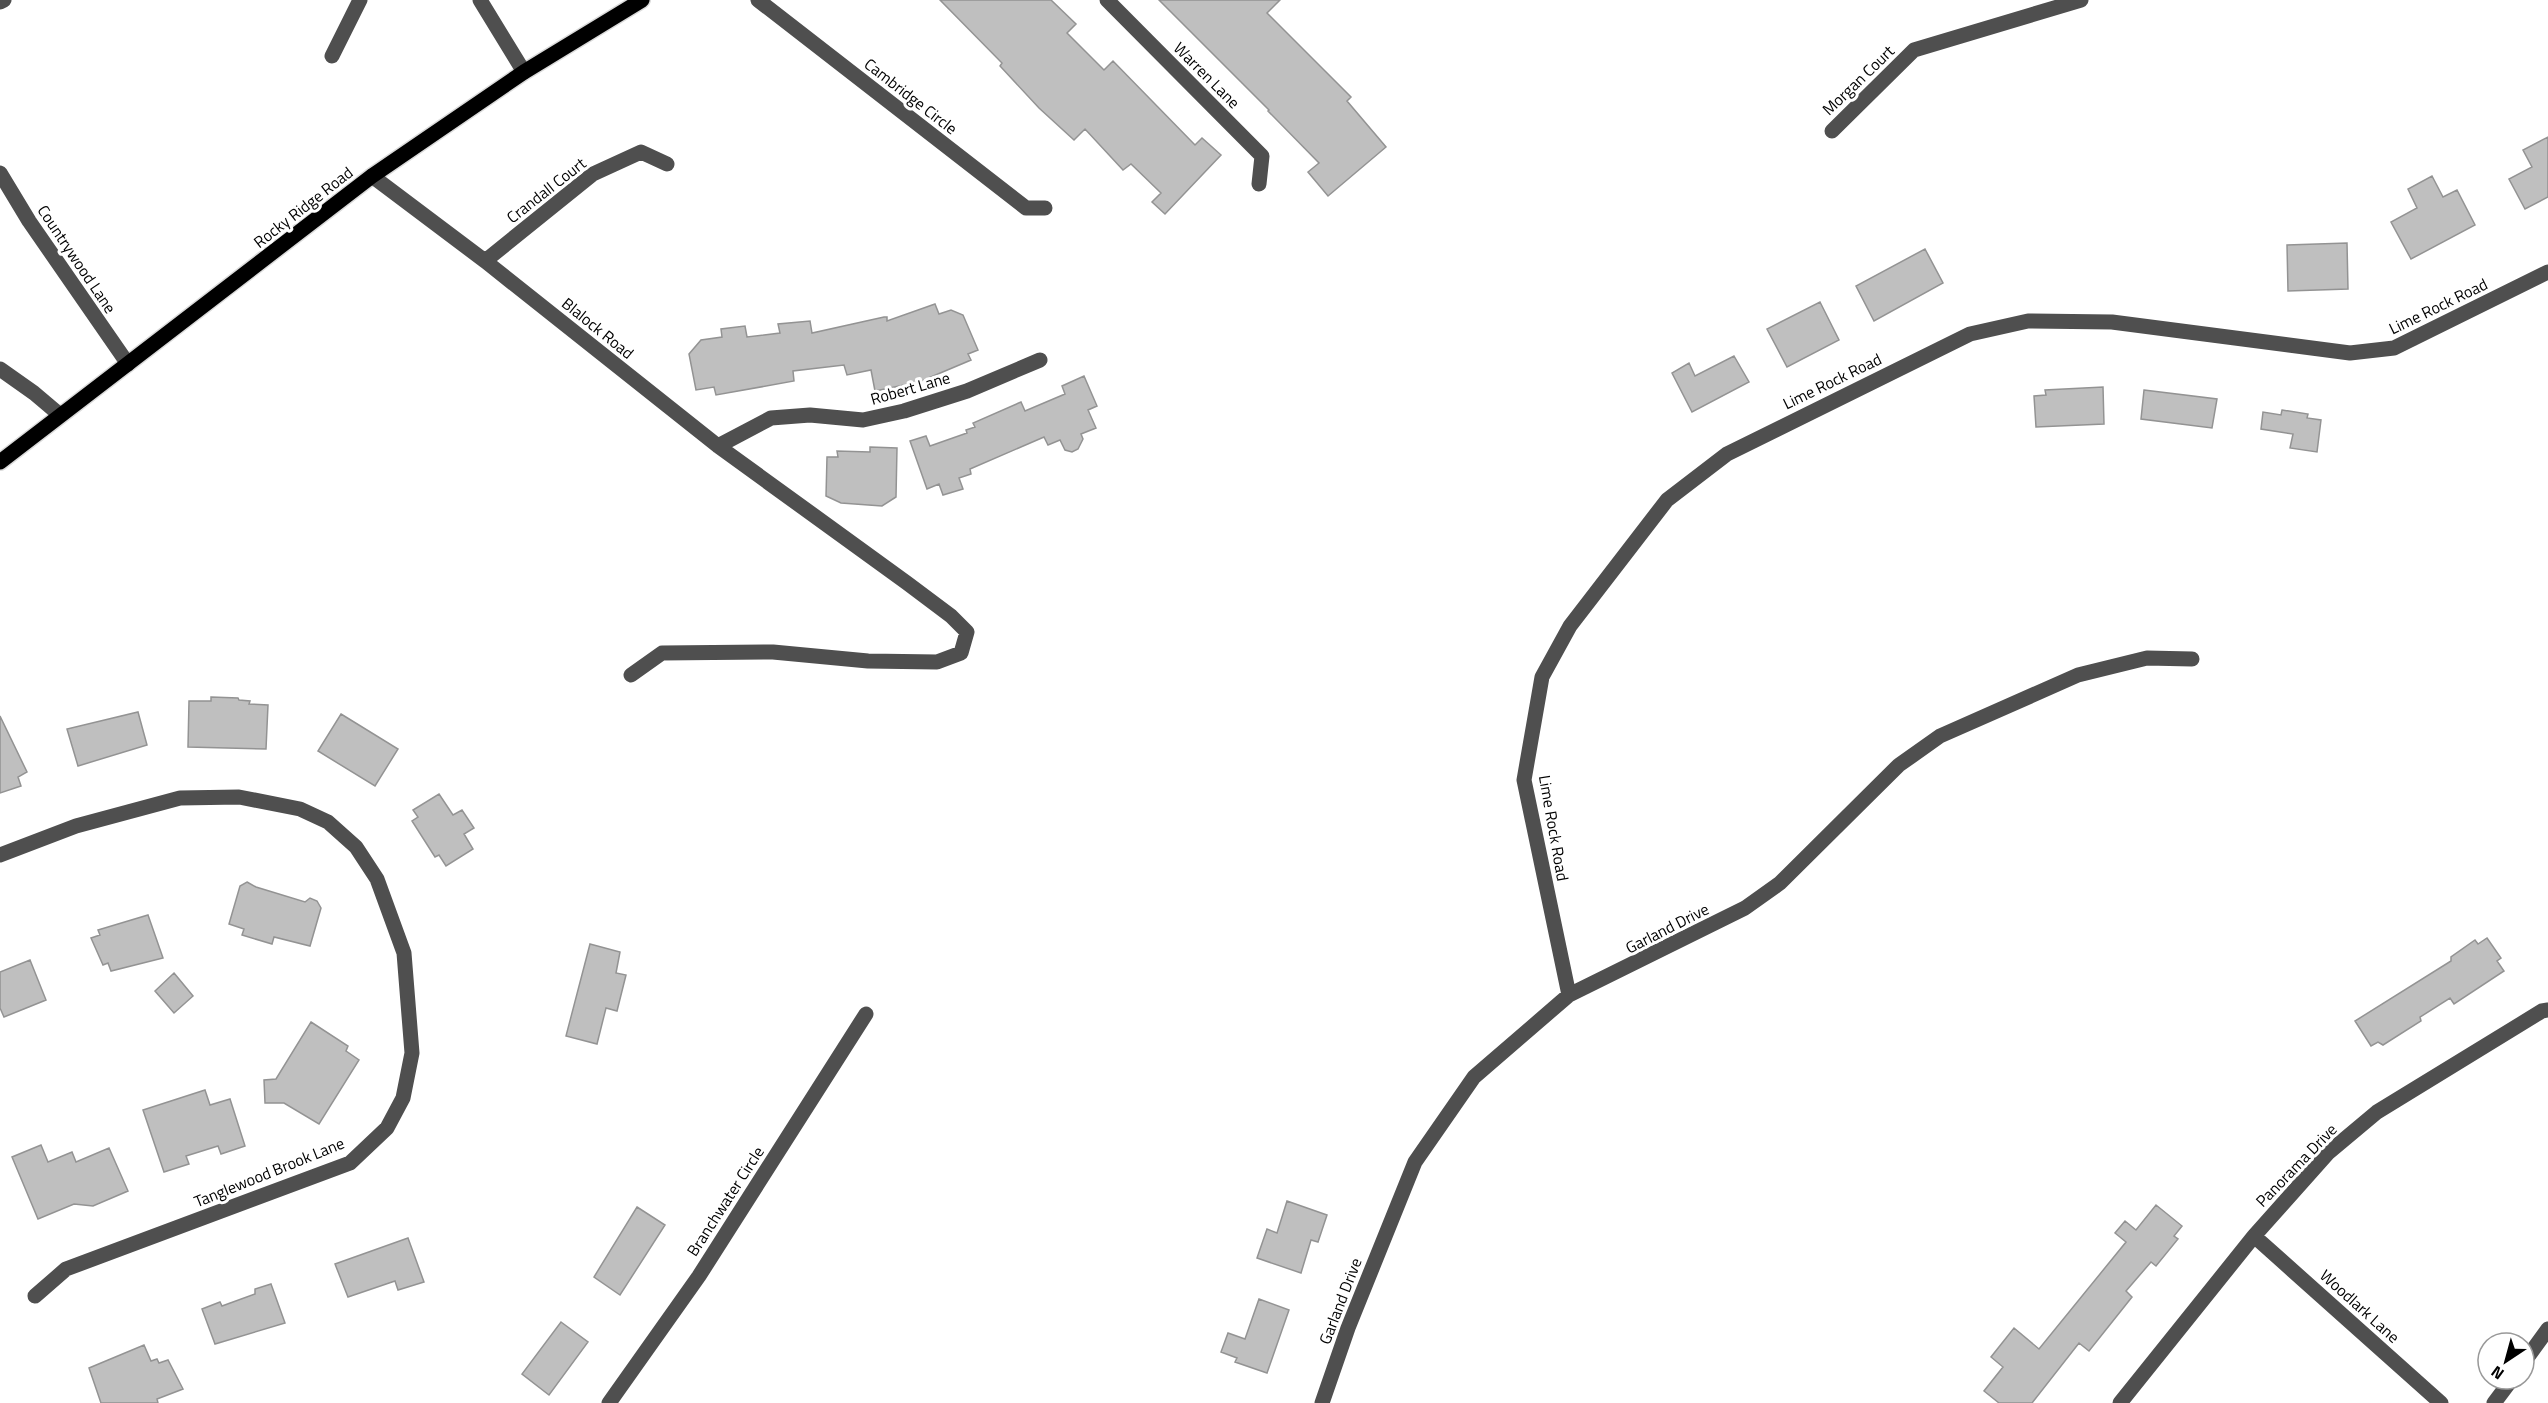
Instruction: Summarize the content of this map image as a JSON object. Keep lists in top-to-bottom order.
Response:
{
  "streets": {
    "main road": ["Rocky Ridge Road"],
    "street": [
      "Warren Lane",
      "Morgan Court",
      "Cambridge Circle",
      "Crandall Court",
      "Countrywood Lane",
      "Lime Rock Road",
      "Blalock Road",
      "Robert Lane",
      "Garland Drive",
      "Panorama Drive",
      "Tanglewood Brook Lane",
      "Branchwater Circle",
      "Woodlark Lane"
    ]
  },
  "crossings": [
    ["Crandall Court", "Blalock Road"],
    ["Rocky Ridge Road", "Countrywood Lane"],
    ["Rocky Ridge Road", "Blalock Road"],
    ["Lime Rock Road", "Garland Drive"],
    ["Blalock Road", "Robert Lane"],
    ["Panorama Drive", "Woodlark Lane"]
  ],
  "north": "bottom left"
}
